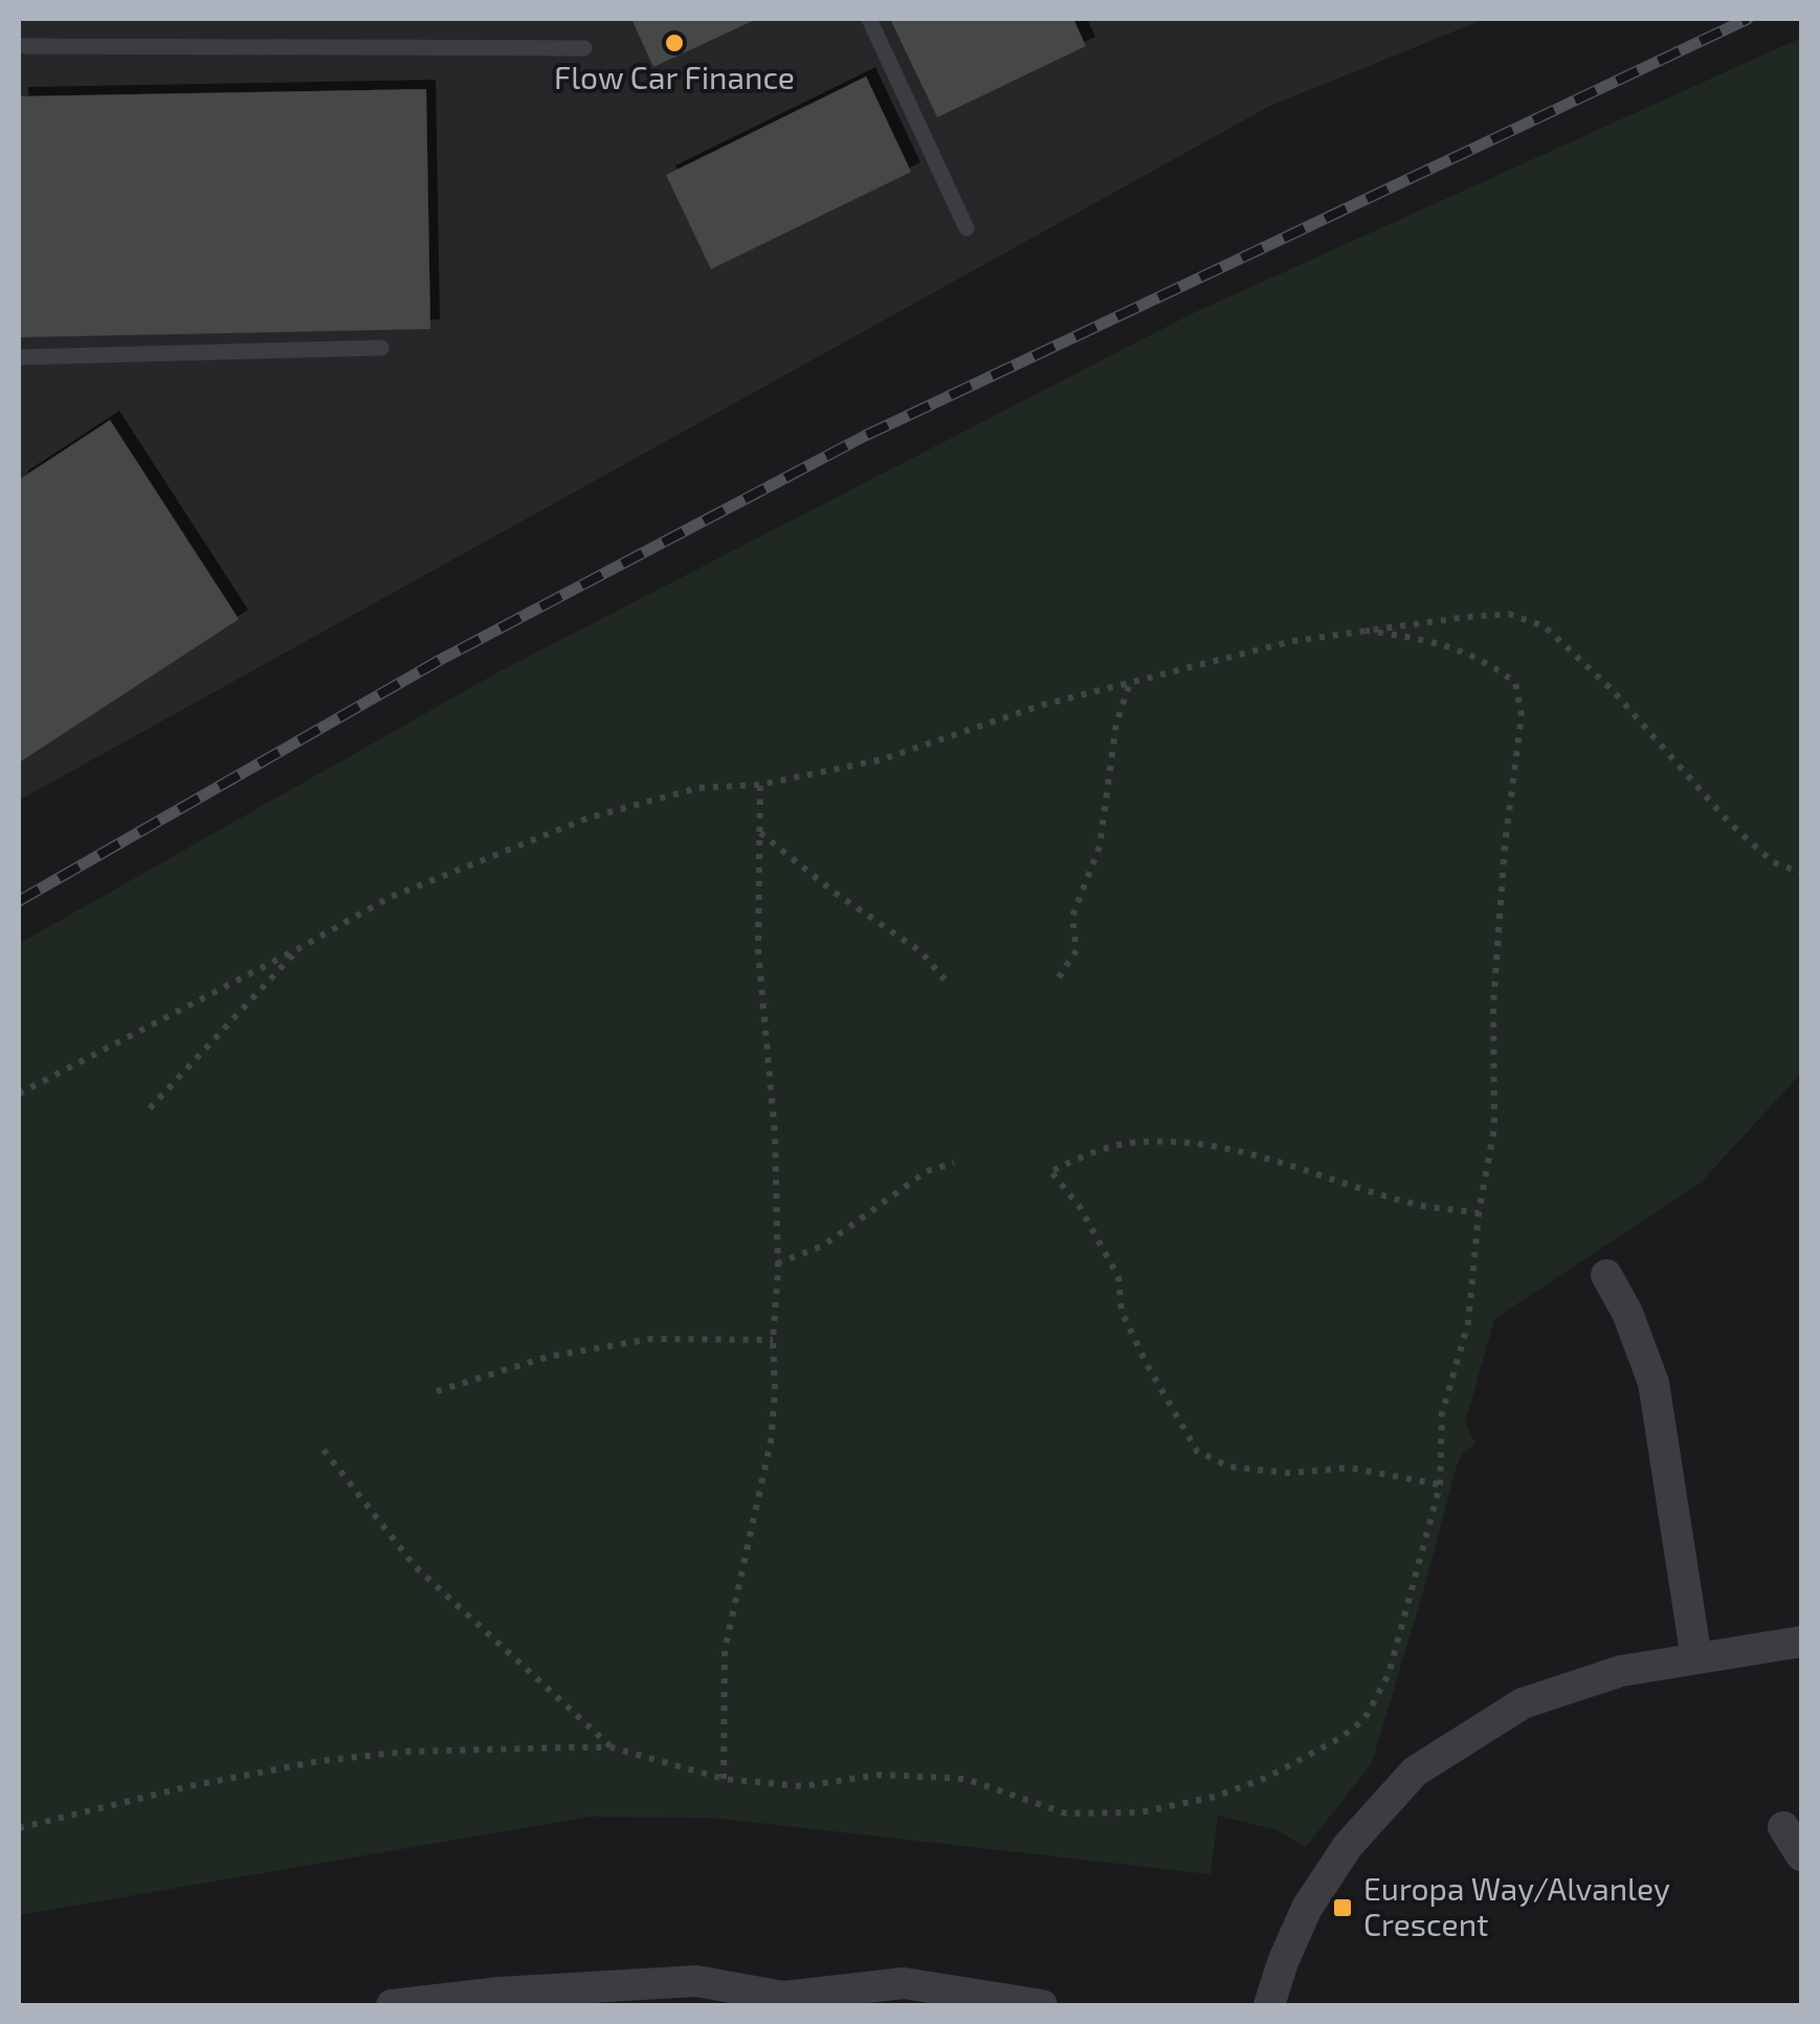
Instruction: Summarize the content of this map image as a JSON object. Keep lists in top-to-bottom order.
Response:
{
  "places": {
    "other": ["Flow Car Finance"],
    "transit": ["Europa Way/Alvanley Crescent"]
  }
}
